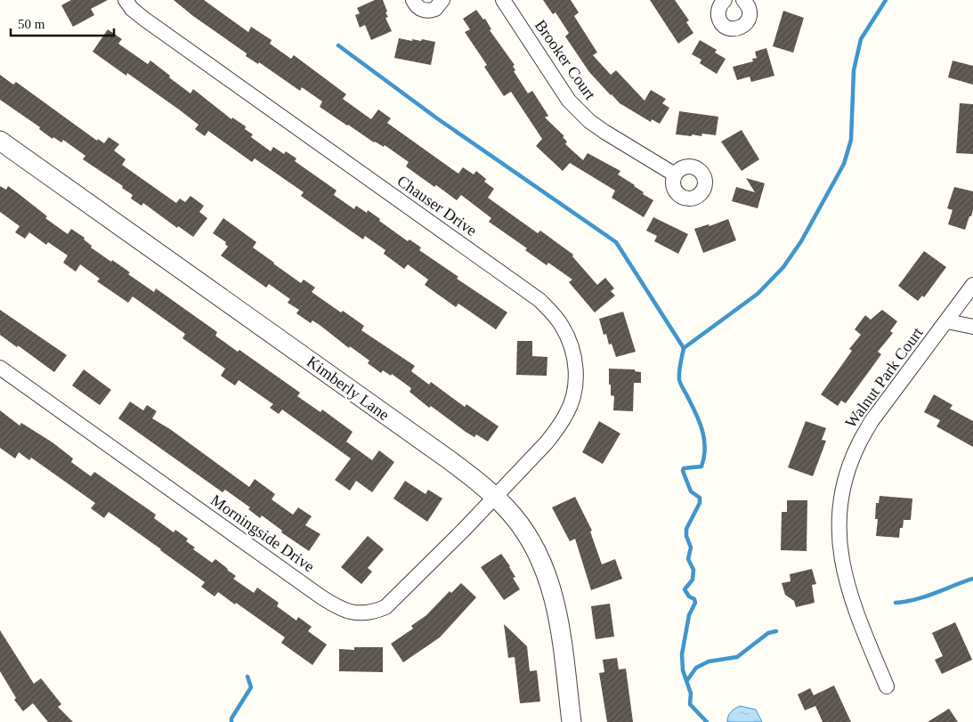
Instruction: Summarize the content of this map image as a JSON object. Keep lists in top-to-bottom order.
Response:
{
  "streets": {
    "street": [
      "Brooker Court",
      "Chauser Drive",
      "Walnut Park Court",
      "Kimberly Lane",
      "Morningside Drive"
    ]
  },
  "crossings": [
    ["Chauser Drive", "Kimberly Lane"],
    ["Chauser Drive", "Morningside Drive"],
    ["Kimberly Lane", "Morningside Drive"]
  ],
  "scale_bar": "50 m"
}
